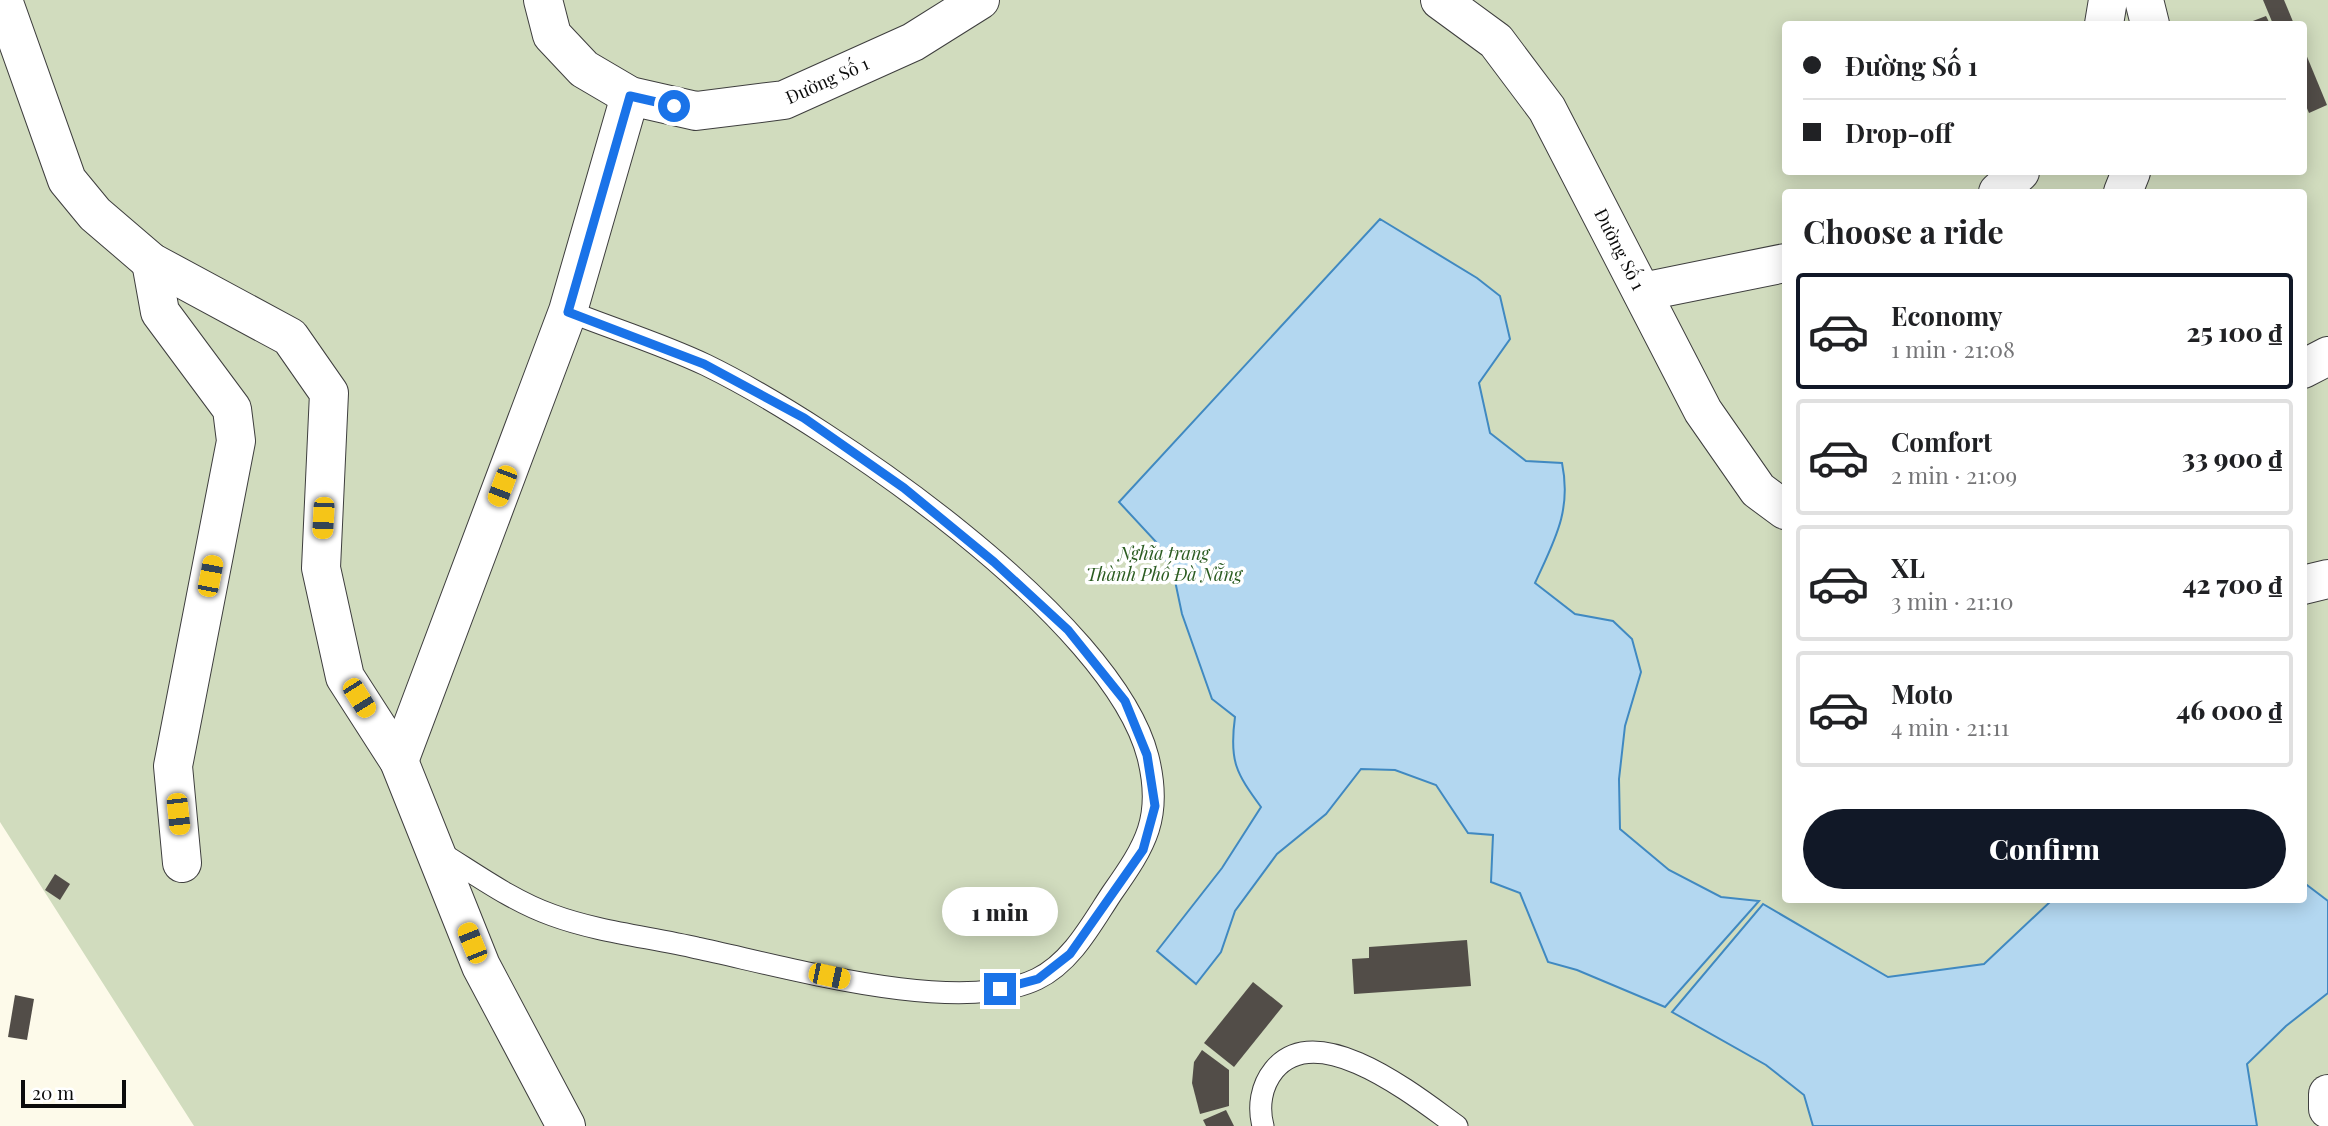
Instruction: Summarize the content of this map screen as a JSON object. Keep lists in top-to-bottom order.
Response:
{
  "streets": {
    "street": ["Đường Số 1"]
  },
  "parks": ["Nghĩa trang Thành Phố Đà Nẵng"],
  "scale_bar": "20 m",
  "page": {
    "banner": ["Đường Số 1", "Drop-off"],
    "heading": "Choose a ride",
    "list": [
      {
        "name": "Economy",
        "note": "1 min · 21:08",
        "value": "25 100 ₫"
      },
      {
        "name": "Comfort",
        "note": "2 min · 21:09",
        "value": "33 900 ₫"
      },
      {
        "name": "XL",
        "note": "3 min · 21:10",
        "value": "42 700 ₫"
      },
      {
        "name": "Moto",
        "note": "4 min · 21:11",
        "value": "46 000 ₫"
      }
    ],
    "buttons": "Confirm",
    "bubble": "1 min",
    "scale": "20 m"
  }
}
